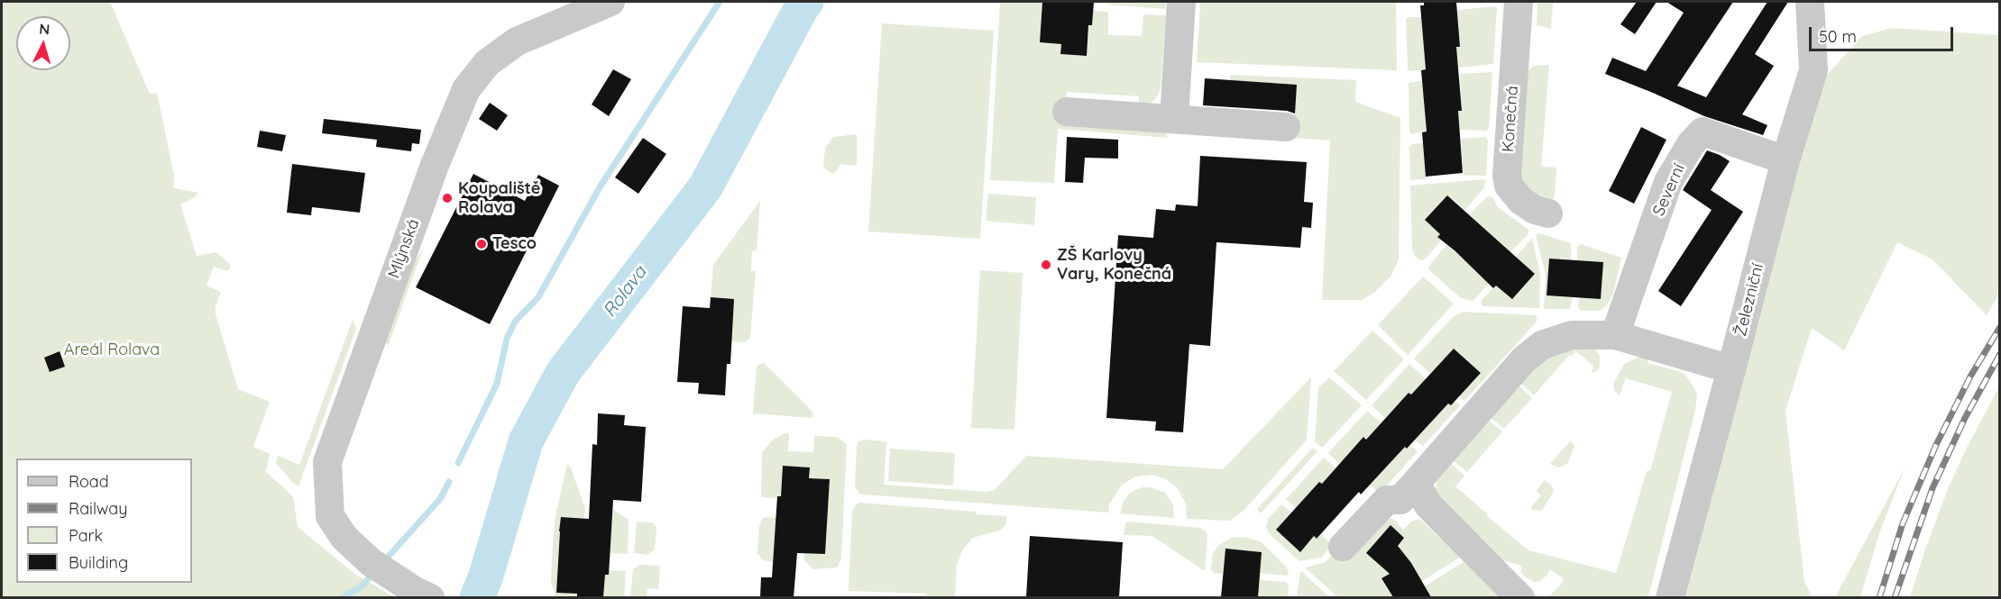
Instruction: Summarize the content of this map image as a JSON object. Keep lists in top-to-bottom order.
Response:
{
  "streets": {
    "street": [
      "Konečná",
      "Severní",
      "Mlýnská",
      "Železniční"
    ]
  },
  "crossings": [
    ["Severní", "Železniční"]
  ],
  "water": ["Rolava"],
  "parks": ["Areál Rolava"],
  "places": ["Koupaliště Rolava", "Tesco", "ZŠ Karlovy Vary, Konečná"],
  "legend": [
    "Road",
    "Railway",
    "Park",
    "Building"
  ],
  "scale_bar": "50 m",
  "north": "top"
}
